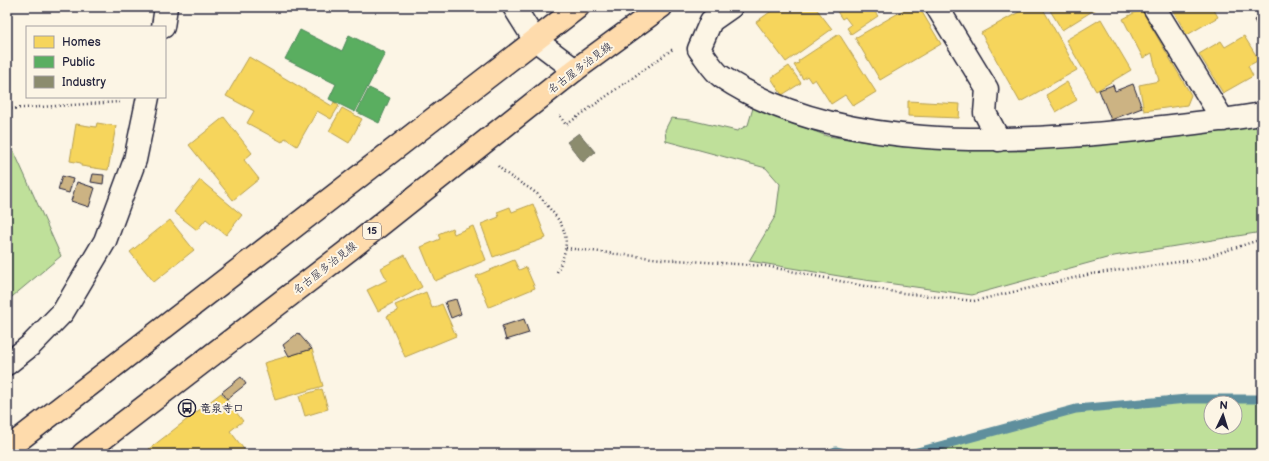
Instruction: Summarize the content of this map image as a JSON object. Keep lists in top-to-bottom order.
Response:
{
  "streets": {
    "main road": ["名古屋多治見線", "15"]
  },
  "places": {
    "bus stop": ["竜泉寺口"]
  },
  "legend": ["Homes", "Public", "Industry"],
  "north": "top"
}
